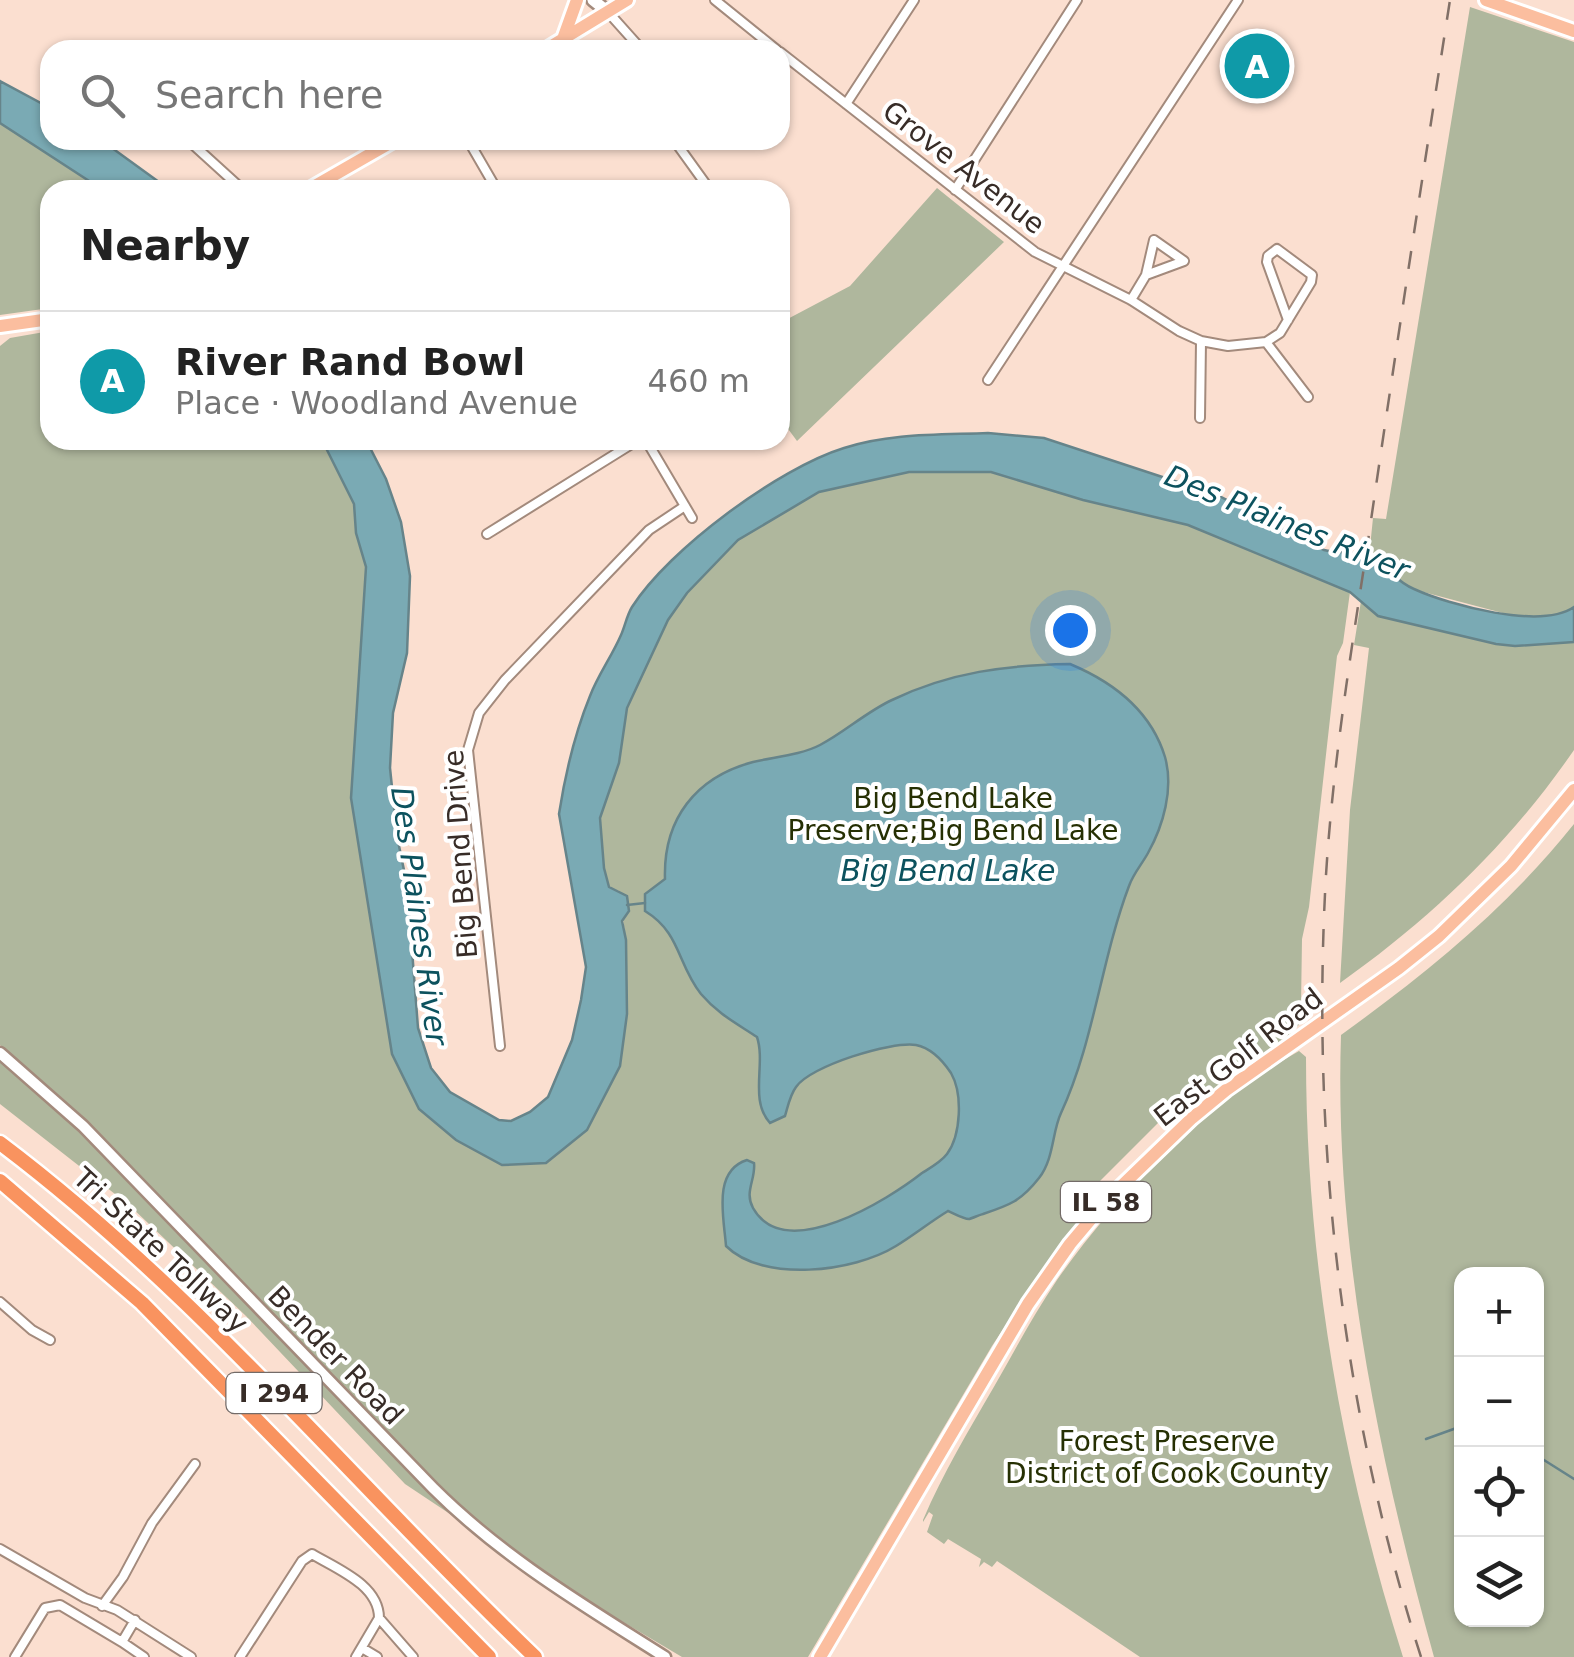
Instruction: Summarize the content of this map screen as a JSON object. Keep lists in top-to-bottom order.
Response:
{
  "streets": {
    "highway": ["Tri-State Tollway", "I 294"],
    "main road": ["East Golf Road", "IL 58"],
    "street": ["Grove Avenue", "Big Bend Drive", "Bender Road"]
  },
  "water": ["Des Plaines River", "Big Bend Lake"],
  "parks": ["Big Bend Lake Preserve;Big Bend Lake", "Forest Preserve District of Cook County"],
  "page": {
    "pins": "A",
    "search": "Search here",
    "heading": "Nearby",
    "list": [
      {
        "mark": "A",
        "name": "River Rand Bowl",
        "note": "Place · Woodland Avenue",
        "value": "460 m"
      }
    ],
    "map_buttons": ["+", "−"]
  }
}
